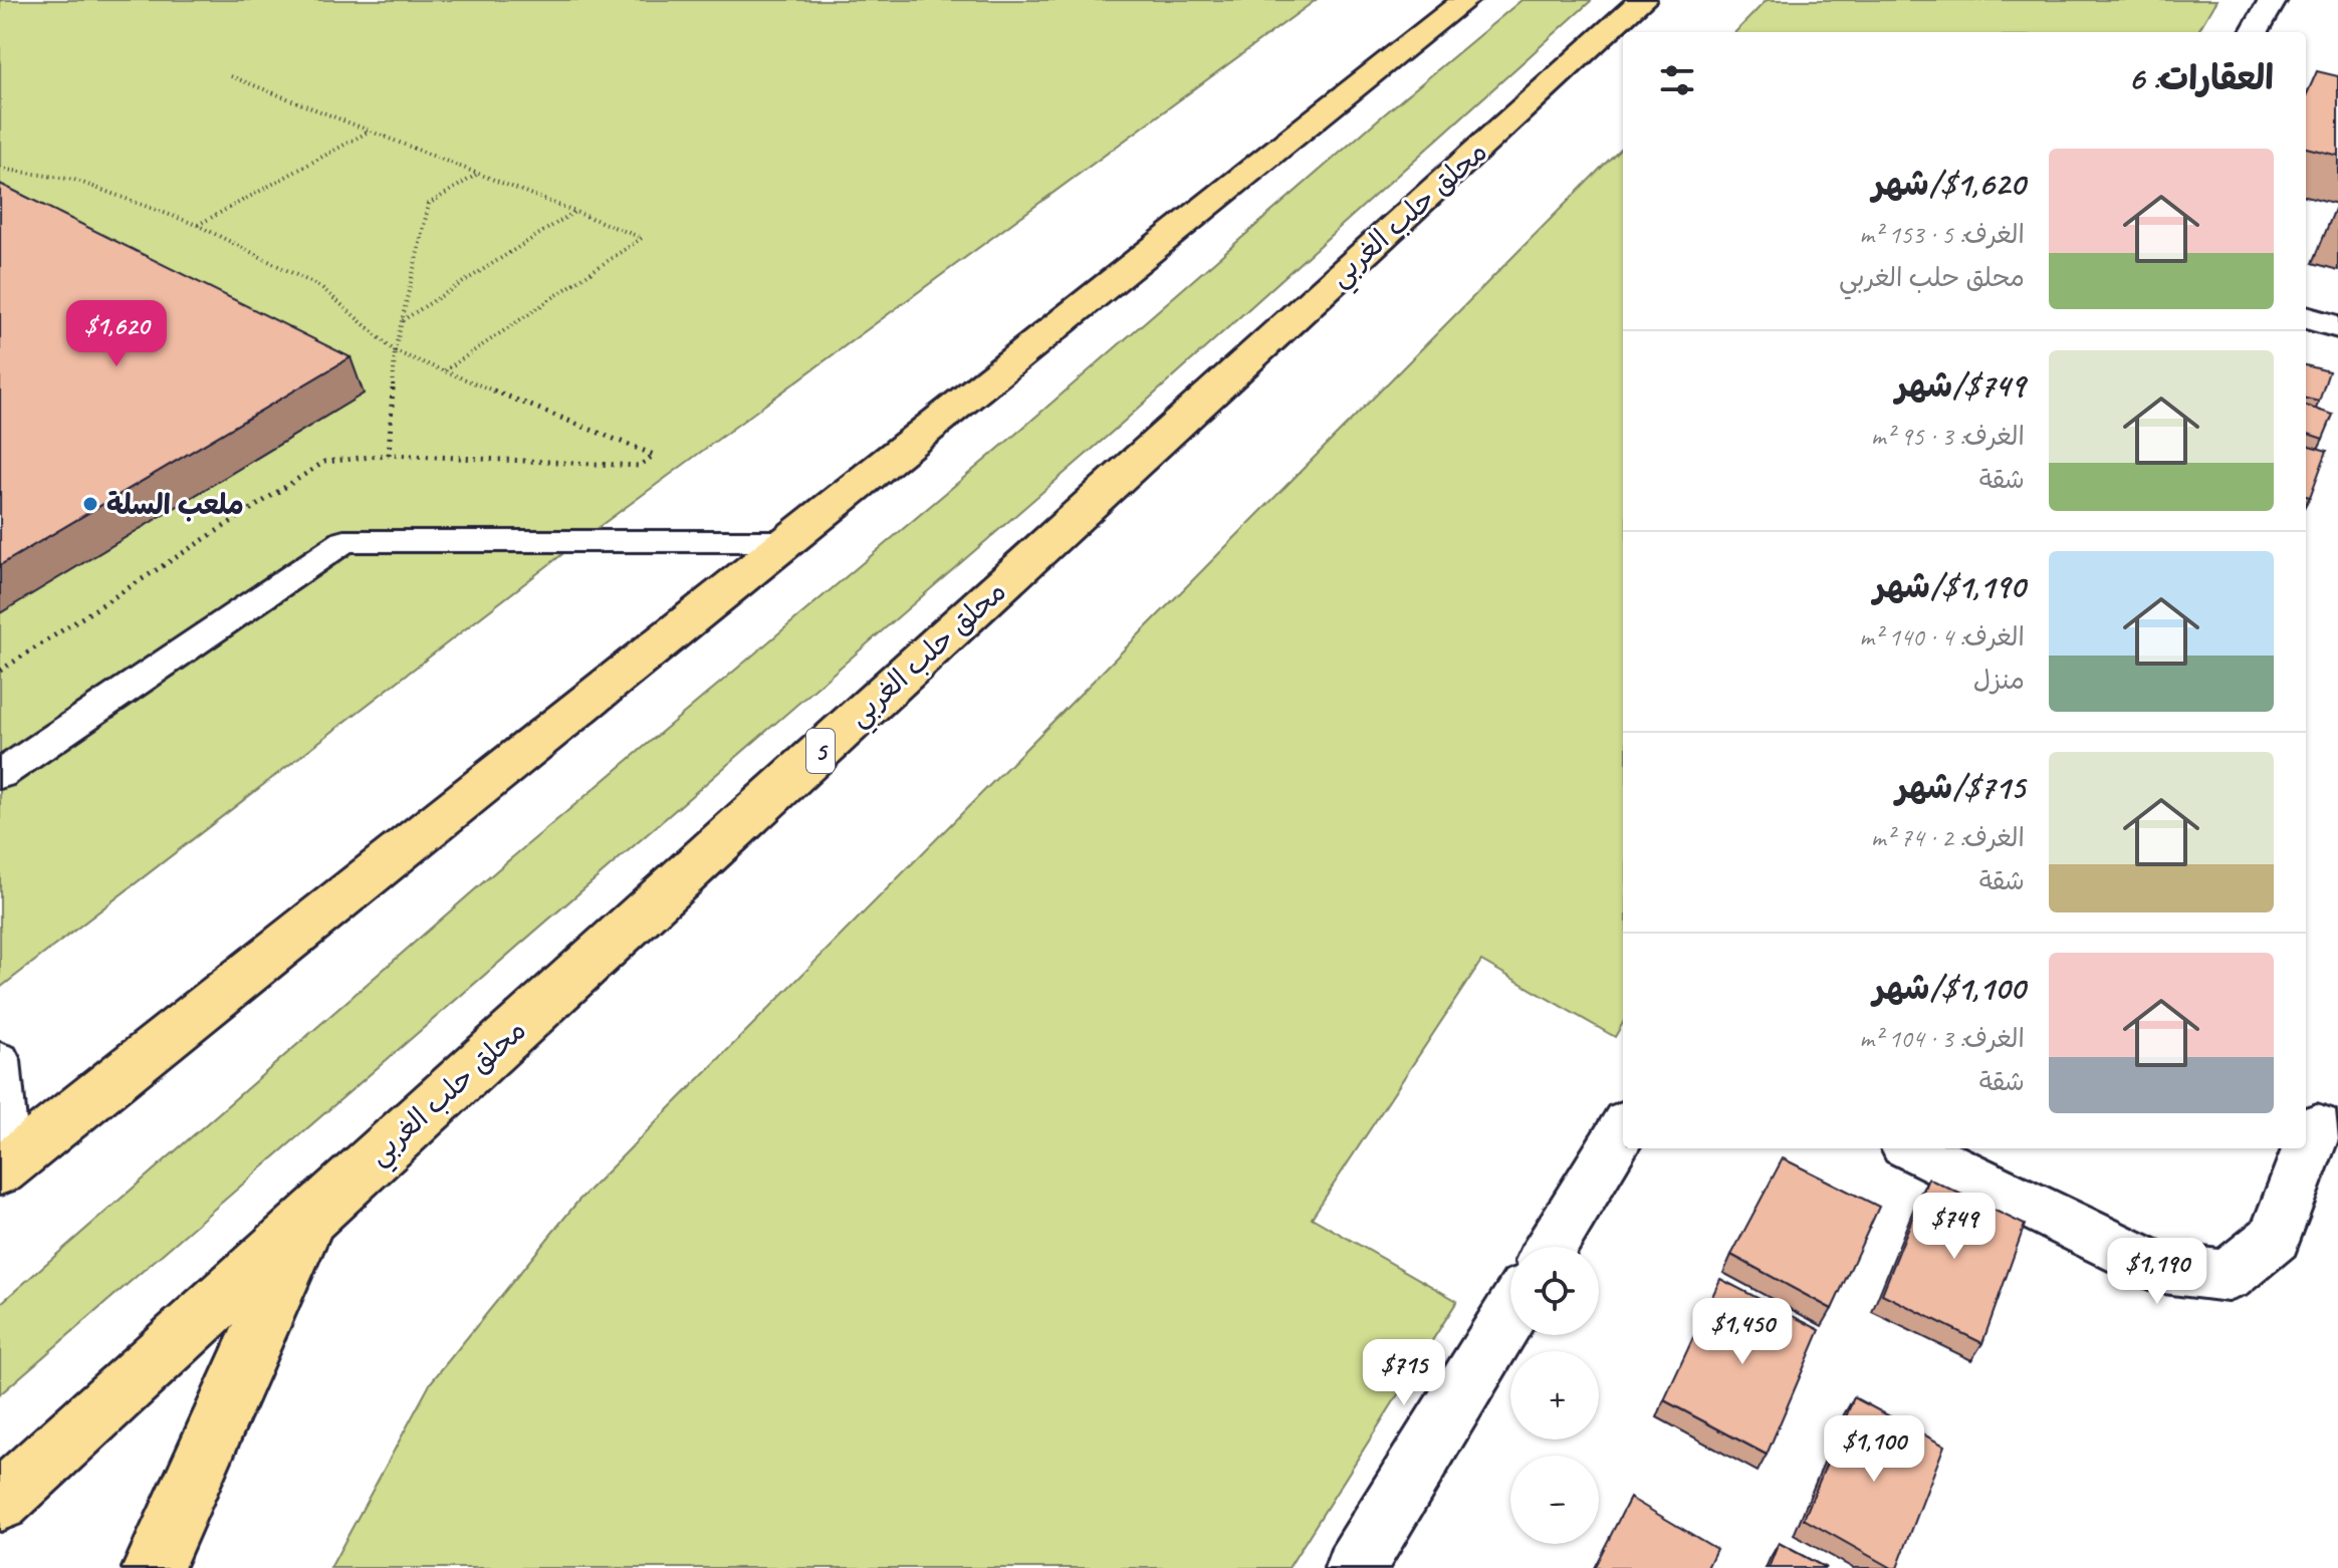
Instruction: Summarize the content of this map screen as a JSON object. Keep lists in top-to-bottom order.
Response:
{
  "streets": {
    "highway": ["محلق حلب الغربي", "5"]
  },
  "places": ["ملعب السلة"],
  "page": {
    "heading": "العقارات: 6",
    "list": [
      {
        "name": "$1,620/شهر",
        "note": "الغرف: 5 · 153 m² · محلق حلب الغربي"
      },
      {
        "name": "$749/شهر",
        "note": "الغرف: 3 · 95 m² · شقة"
      },
      {
        "name": "$1,190/شهر",
        "note": "الغرف: 4 · 140 m² · منزل"
      },
      {
        "name": "$715/شهر",
        "note": "الغرف: 2 · 74 m² · شقة"
      },
      {
        "name": "$1,100/شهر",
        "note": "الغرف: 3 · 104 m² · شقة"
      }
    ],
    "price": [
      "$1,620",
      "$749",
      "$1,190",
      "$1,450",
      "$715",
      "$1,100"
    ],
    "map_buttons": ["+", "−"]
  }
}
